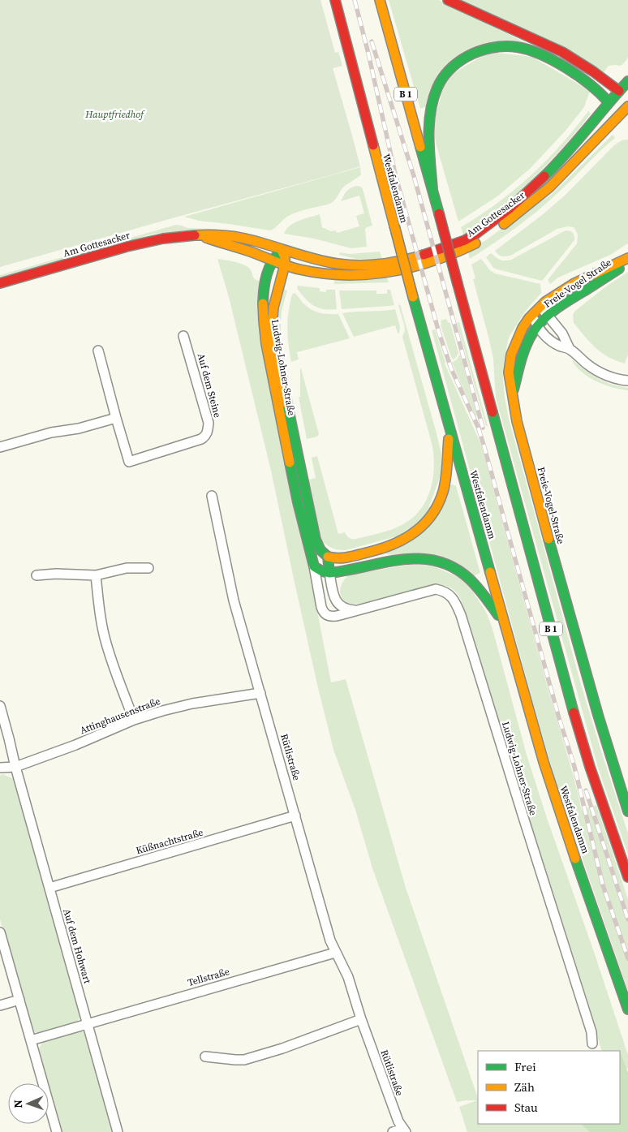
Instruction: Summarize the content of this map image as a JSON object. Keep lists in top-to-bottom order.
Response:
{
  "streets": {
    "main road": [
      "B 1",
      "Westfalendamm",
      "Am Gottesacker",
      "Freie-Vogel Straße",
      "Ludwig-Lohner-Straße",
      "Freie-Vogel-Straße"
    ],
    "street": [
      "Auf dem Steine",
      "Attinghausenstraße",
      "Rütlistraße",
      "Küßnachtstraße",
      "Auf dem Hohwart",
      "Tellstraße"
    ]
  },
  "crossings": [
    ["Am Gottesacker", "Ludwig-Lohner-Straße"],
    ["Freie-Vogel Straße", "Freie-Vogel-Straße"],
    ["Attinghausenstraße", "Rütlistraße"],
    ["Attinghausenstraße", "Auf dem Hohwart"],
    ["Rütlistraße", "Küßnachtstraße"],
    ["Rütlistraße", "Tellstraße"],
    ["Küßnachtstraße", "Auf dem Hohwart"],
    ["Auf dem Hohwart", "Tellstraße"]
  ],
  "parks": ["Hauptfriedhof"],
  "legend": ["Frei", "Zäh", "Stau"],
  "north": "left"
}
